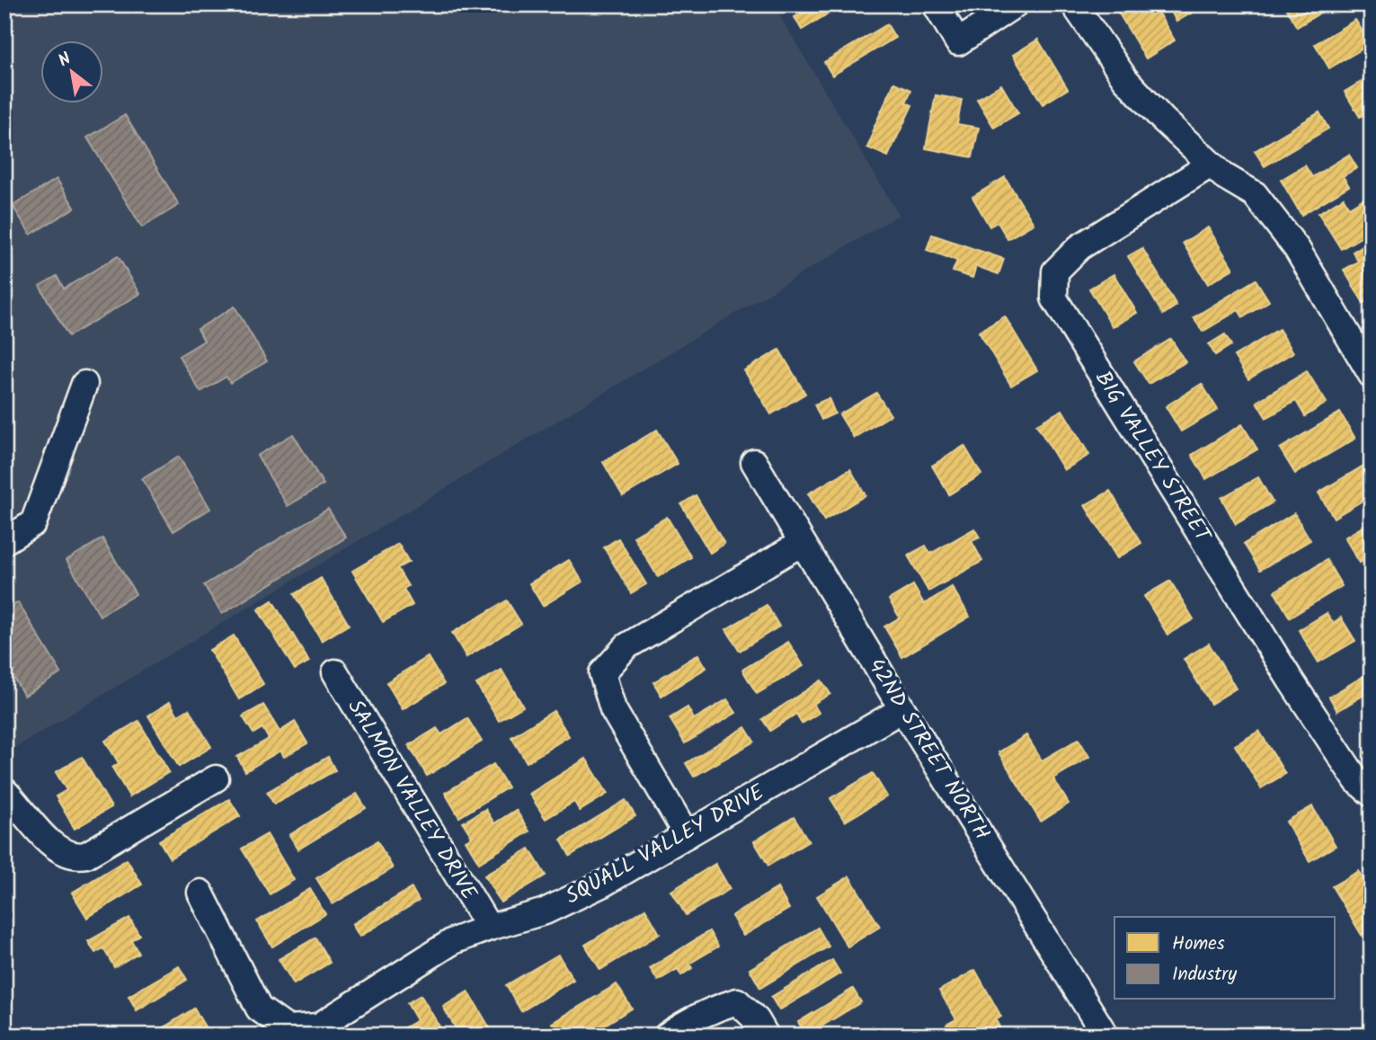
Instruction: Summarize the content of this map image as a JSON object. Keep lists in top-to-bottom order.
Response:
{
  "streets": {
    "street": [
      "BIG VALLEY STREET",
      "42ND STREET NORTH",
      "SALMON VALLEY DRIVE",
      "SQUALL VALLEY DRIVE"
    ]
  },
  "crossings": [
    ["42ND STREET NORTH", "SQUALL VALLEY DRIVE"],
    ["SALMON VALLEY DRIVE", "SQUALL VALLEY DRIVE"]
  ],
  "legend": ["Homes", "Industry"],
  "north": "top left"
}
